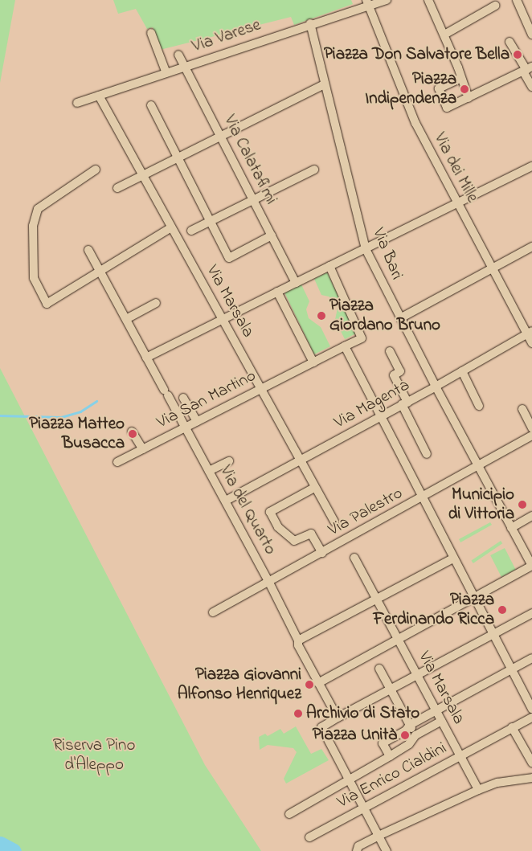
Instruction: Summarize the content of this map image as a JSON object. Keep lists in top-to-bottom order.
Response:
{
  "streets": {
    "street": [
      "Via Varese",
      "Via Calatafimi",
      "Via dei Mille",
      "Via Bari",
      "Via Marsala",
      "Via San Martino",
      "Via Magenta",
      "Via del Quarto",
      "Via Palestro",
      "Via Enrico Cialdini"
    ]
  },
  "crossings": [
    ["Via Varese", "Via Calatafimi"],
    ["Via Varese", "Via dei Mille"],
    ["Via Varese", "Via Bari"],
    ["Via Varese", "Via Marsala"],
    ["Via dei Mille", "Via Magenta"],
    ["Via Bari", "Via Magenta"],
    ["Via Bari", "Via Palestro"],
    ["Via Marsala", "Via San Martino"],
    ["Via Marsala", "Via Magenta"],
    ["Via Marsala", "Via Enrico Cialdini"],
    ["Via San Martino", "Via del Quarto"],
    ["Via Magenta", "Via del Quarto"],
    ["Via del Quarto", "Via Palestro"]
  ],
  "parks": ["Riserva Pino d'Aleppo"],
  "places": [
    "Piazza Don Salvatore Bella",
    "Piazza Indipendenza",
    "Piazza Giordano Bruno",
    "Piazza Matteo Busacca",
    "Municipio di Vittoria",
    "Piazza Ferdinando Ricca",
    "Piazza Giovanni Alfonso Henriquez",
    "Archivio di Stato",
    "Piazza Unità"
  ]
}
